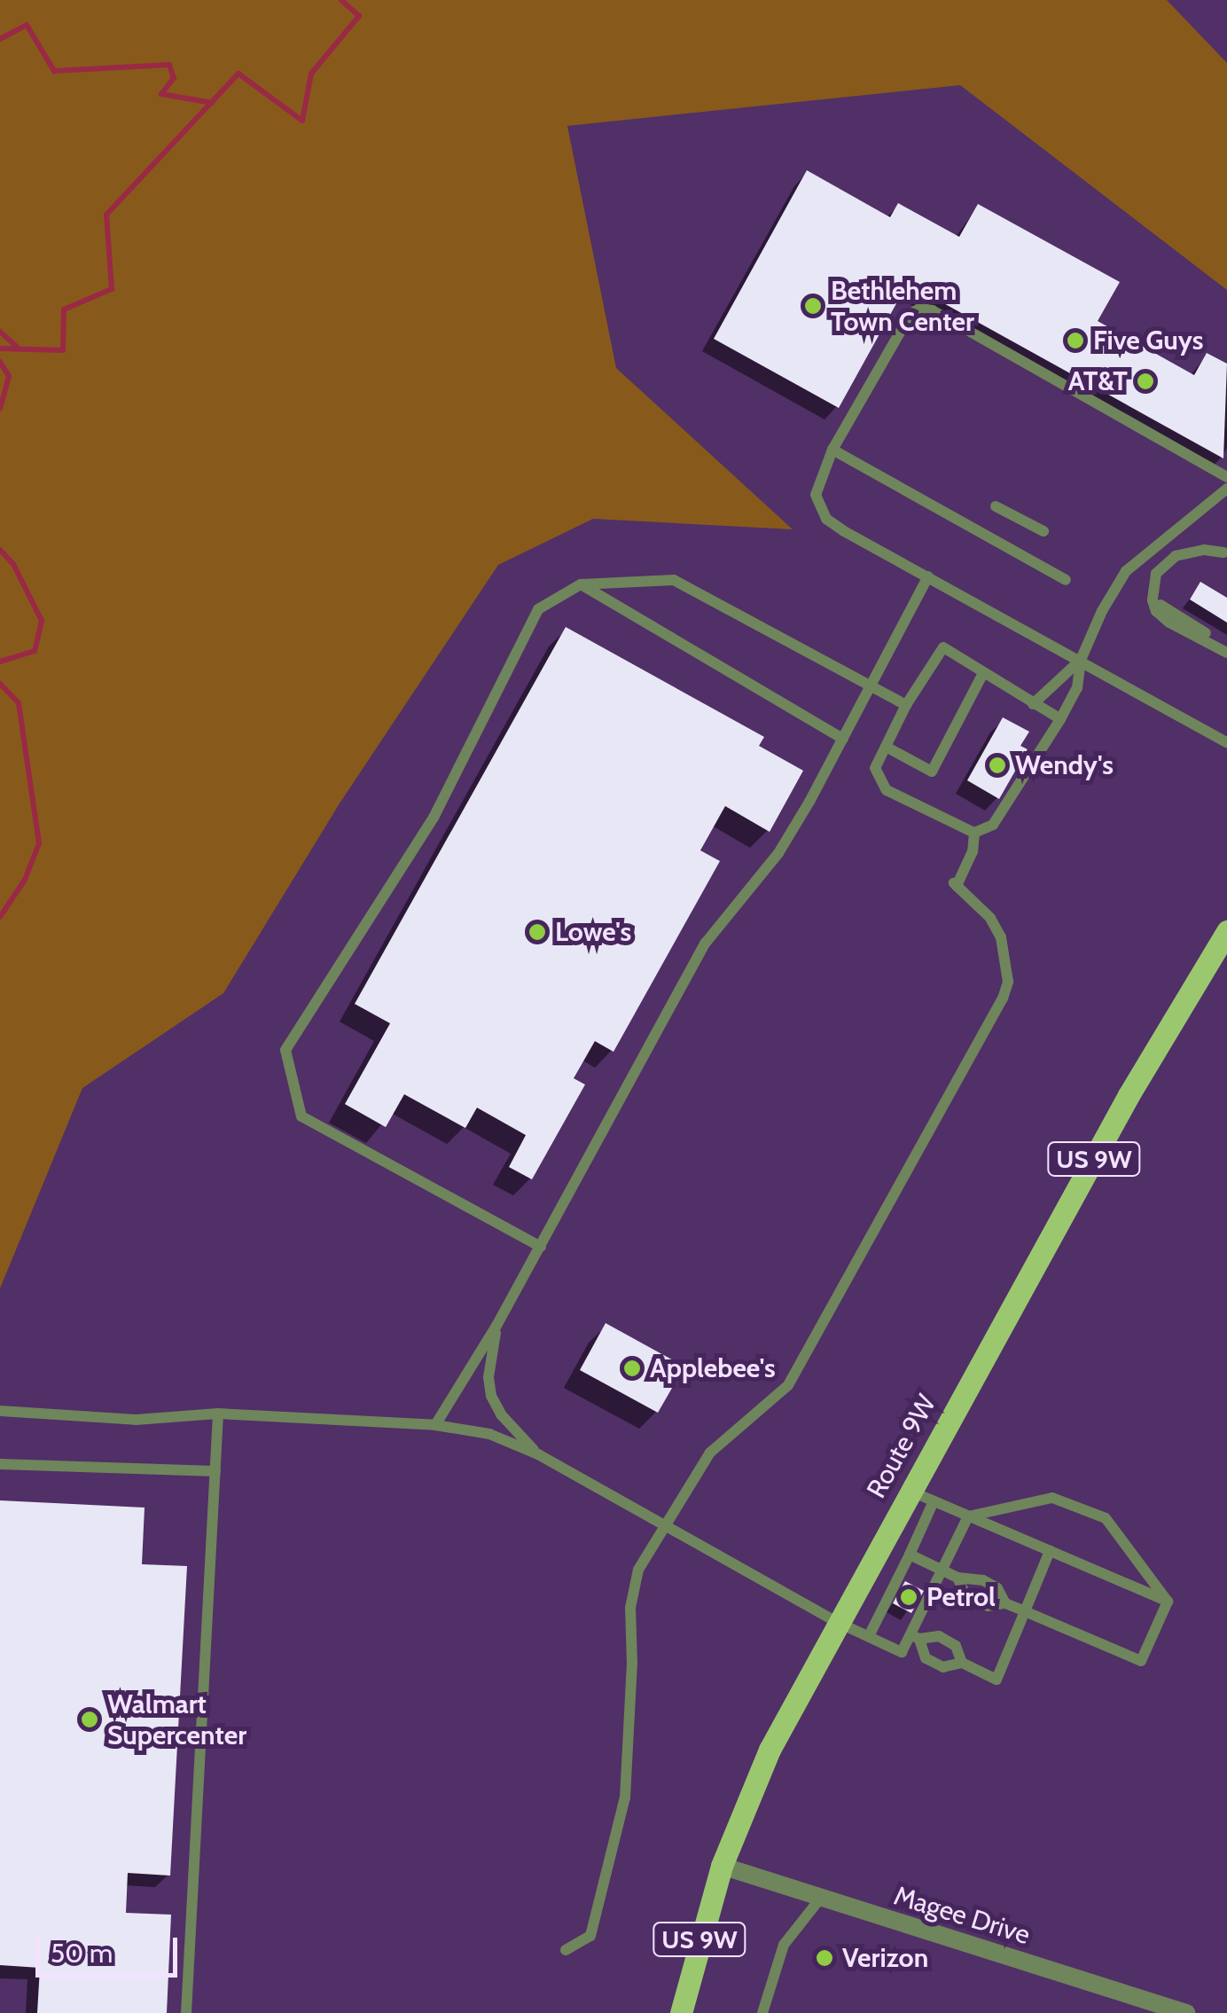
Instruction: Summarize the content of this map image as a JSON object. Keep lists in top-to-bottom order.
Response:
{
  "streets": {
    "main road": ["US 9W", "Route 9W"],
    "street": ["Magee Drive"]
  },
  "crossings": [
    ["Route 9W", "Magee Drive"]
  ],
  "places": [
    "Bethlehem Town Center",
    "Five Guys",
    "AT&T",
    "Wendy's",
    "Lowe's",
    "Applebee's",
    "Petrol",
    "Walmart Supercenter",
    "Verizon"
  ],
  "scale_bar": "50 m"
}
